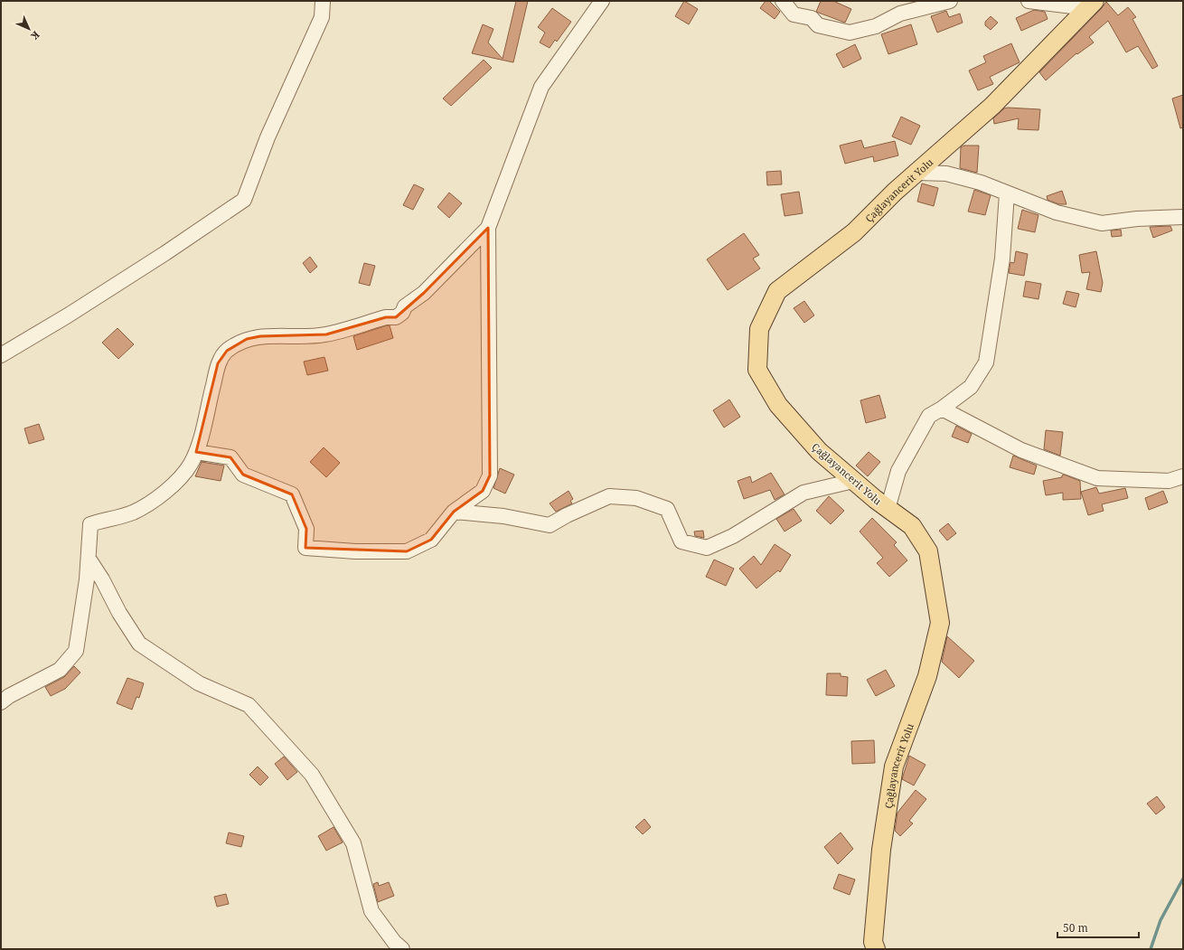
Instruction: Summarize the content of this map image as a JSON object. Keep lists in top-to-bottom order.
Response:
{
  "streets": {
    "main road": ["Çağlayancerit Yolu"]
  },
  "scale_bar": "50 m",
  "north": "bottom right"
}
